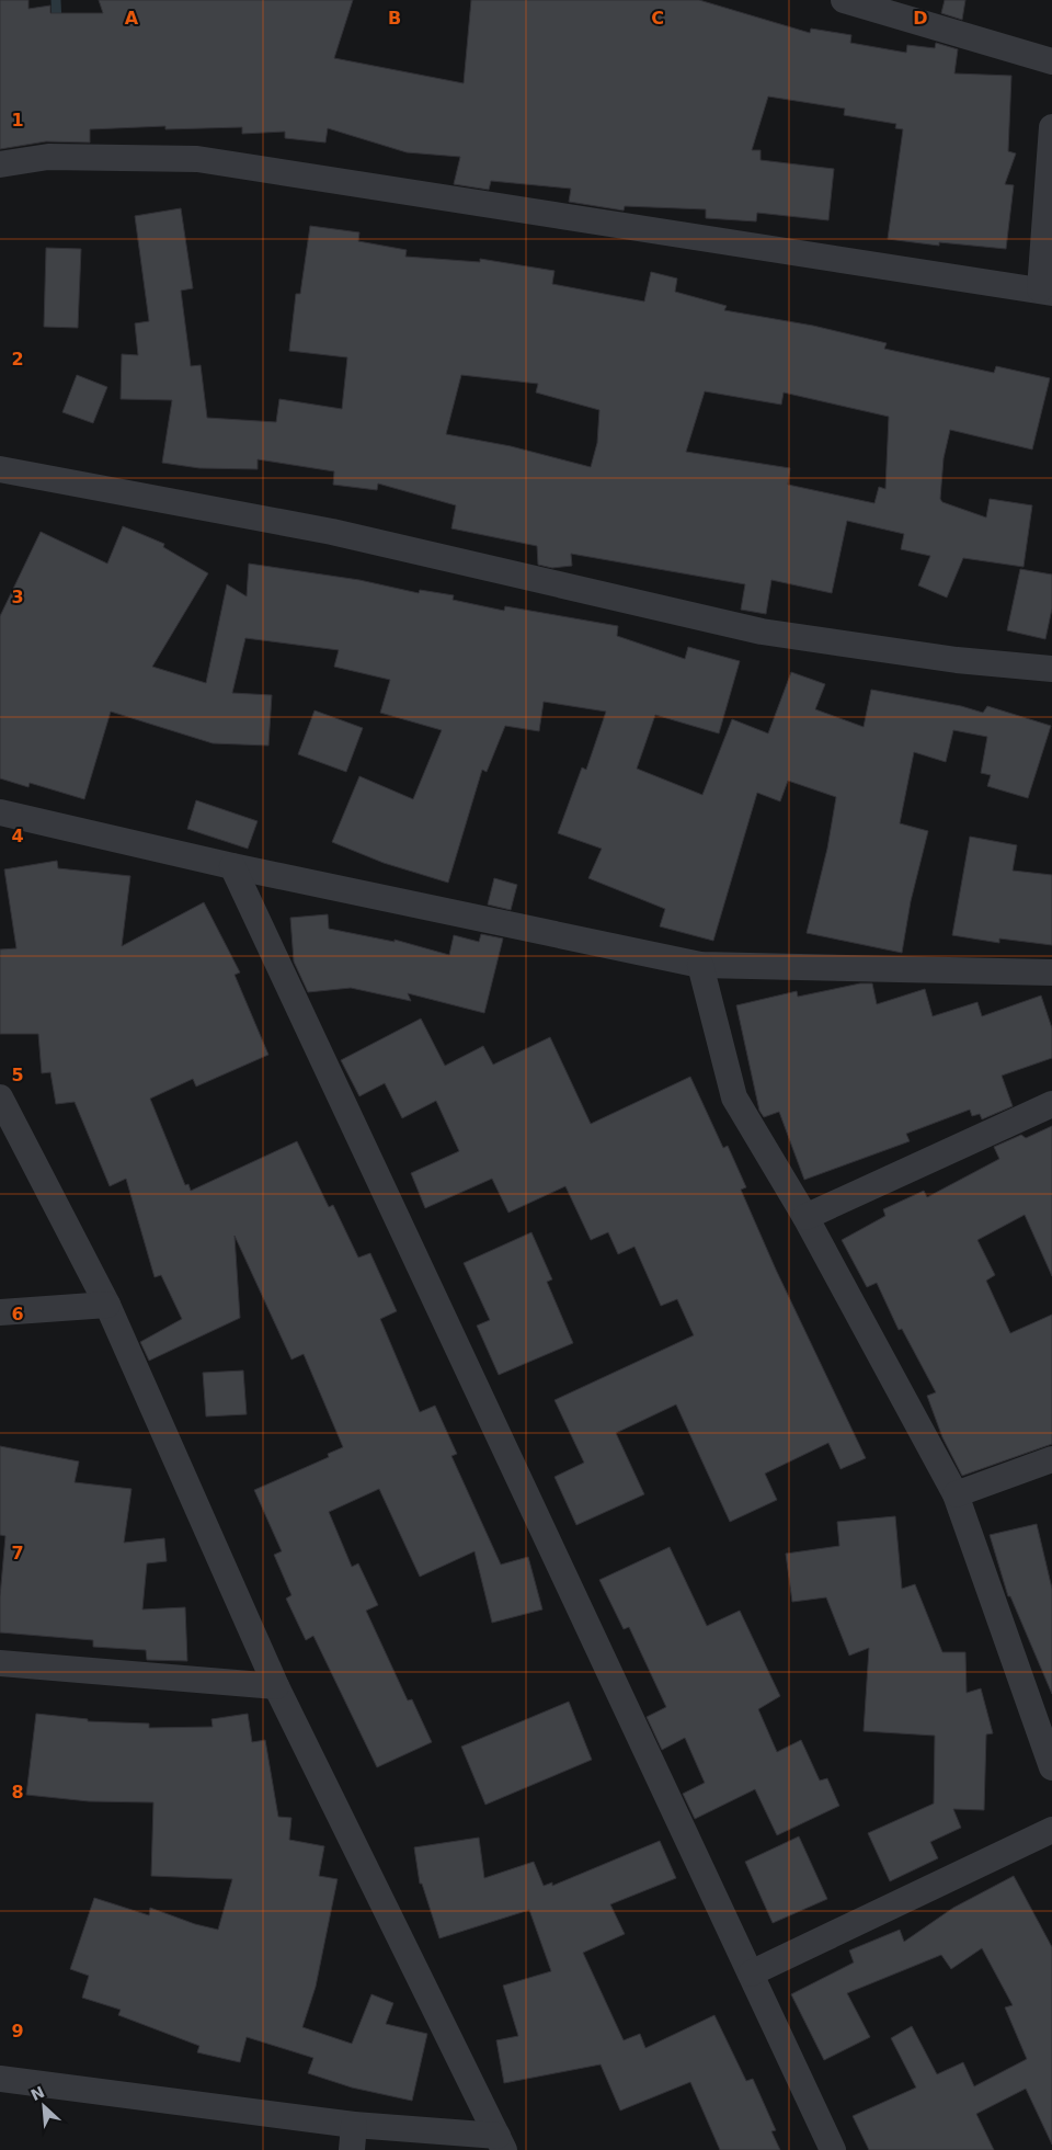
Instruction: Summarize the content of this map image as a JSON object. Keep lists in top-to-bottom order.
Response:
{
  "north": "top left",
  "grid": {
    "columns": [
      "A",
      "B",
      "C",
      "D"
    ],
    "rows": [
      "1",
      "2",
      "3",
      "4",
      "5",
      "6",
      "7",
      "8",
      "9"
    ]
  }
}
